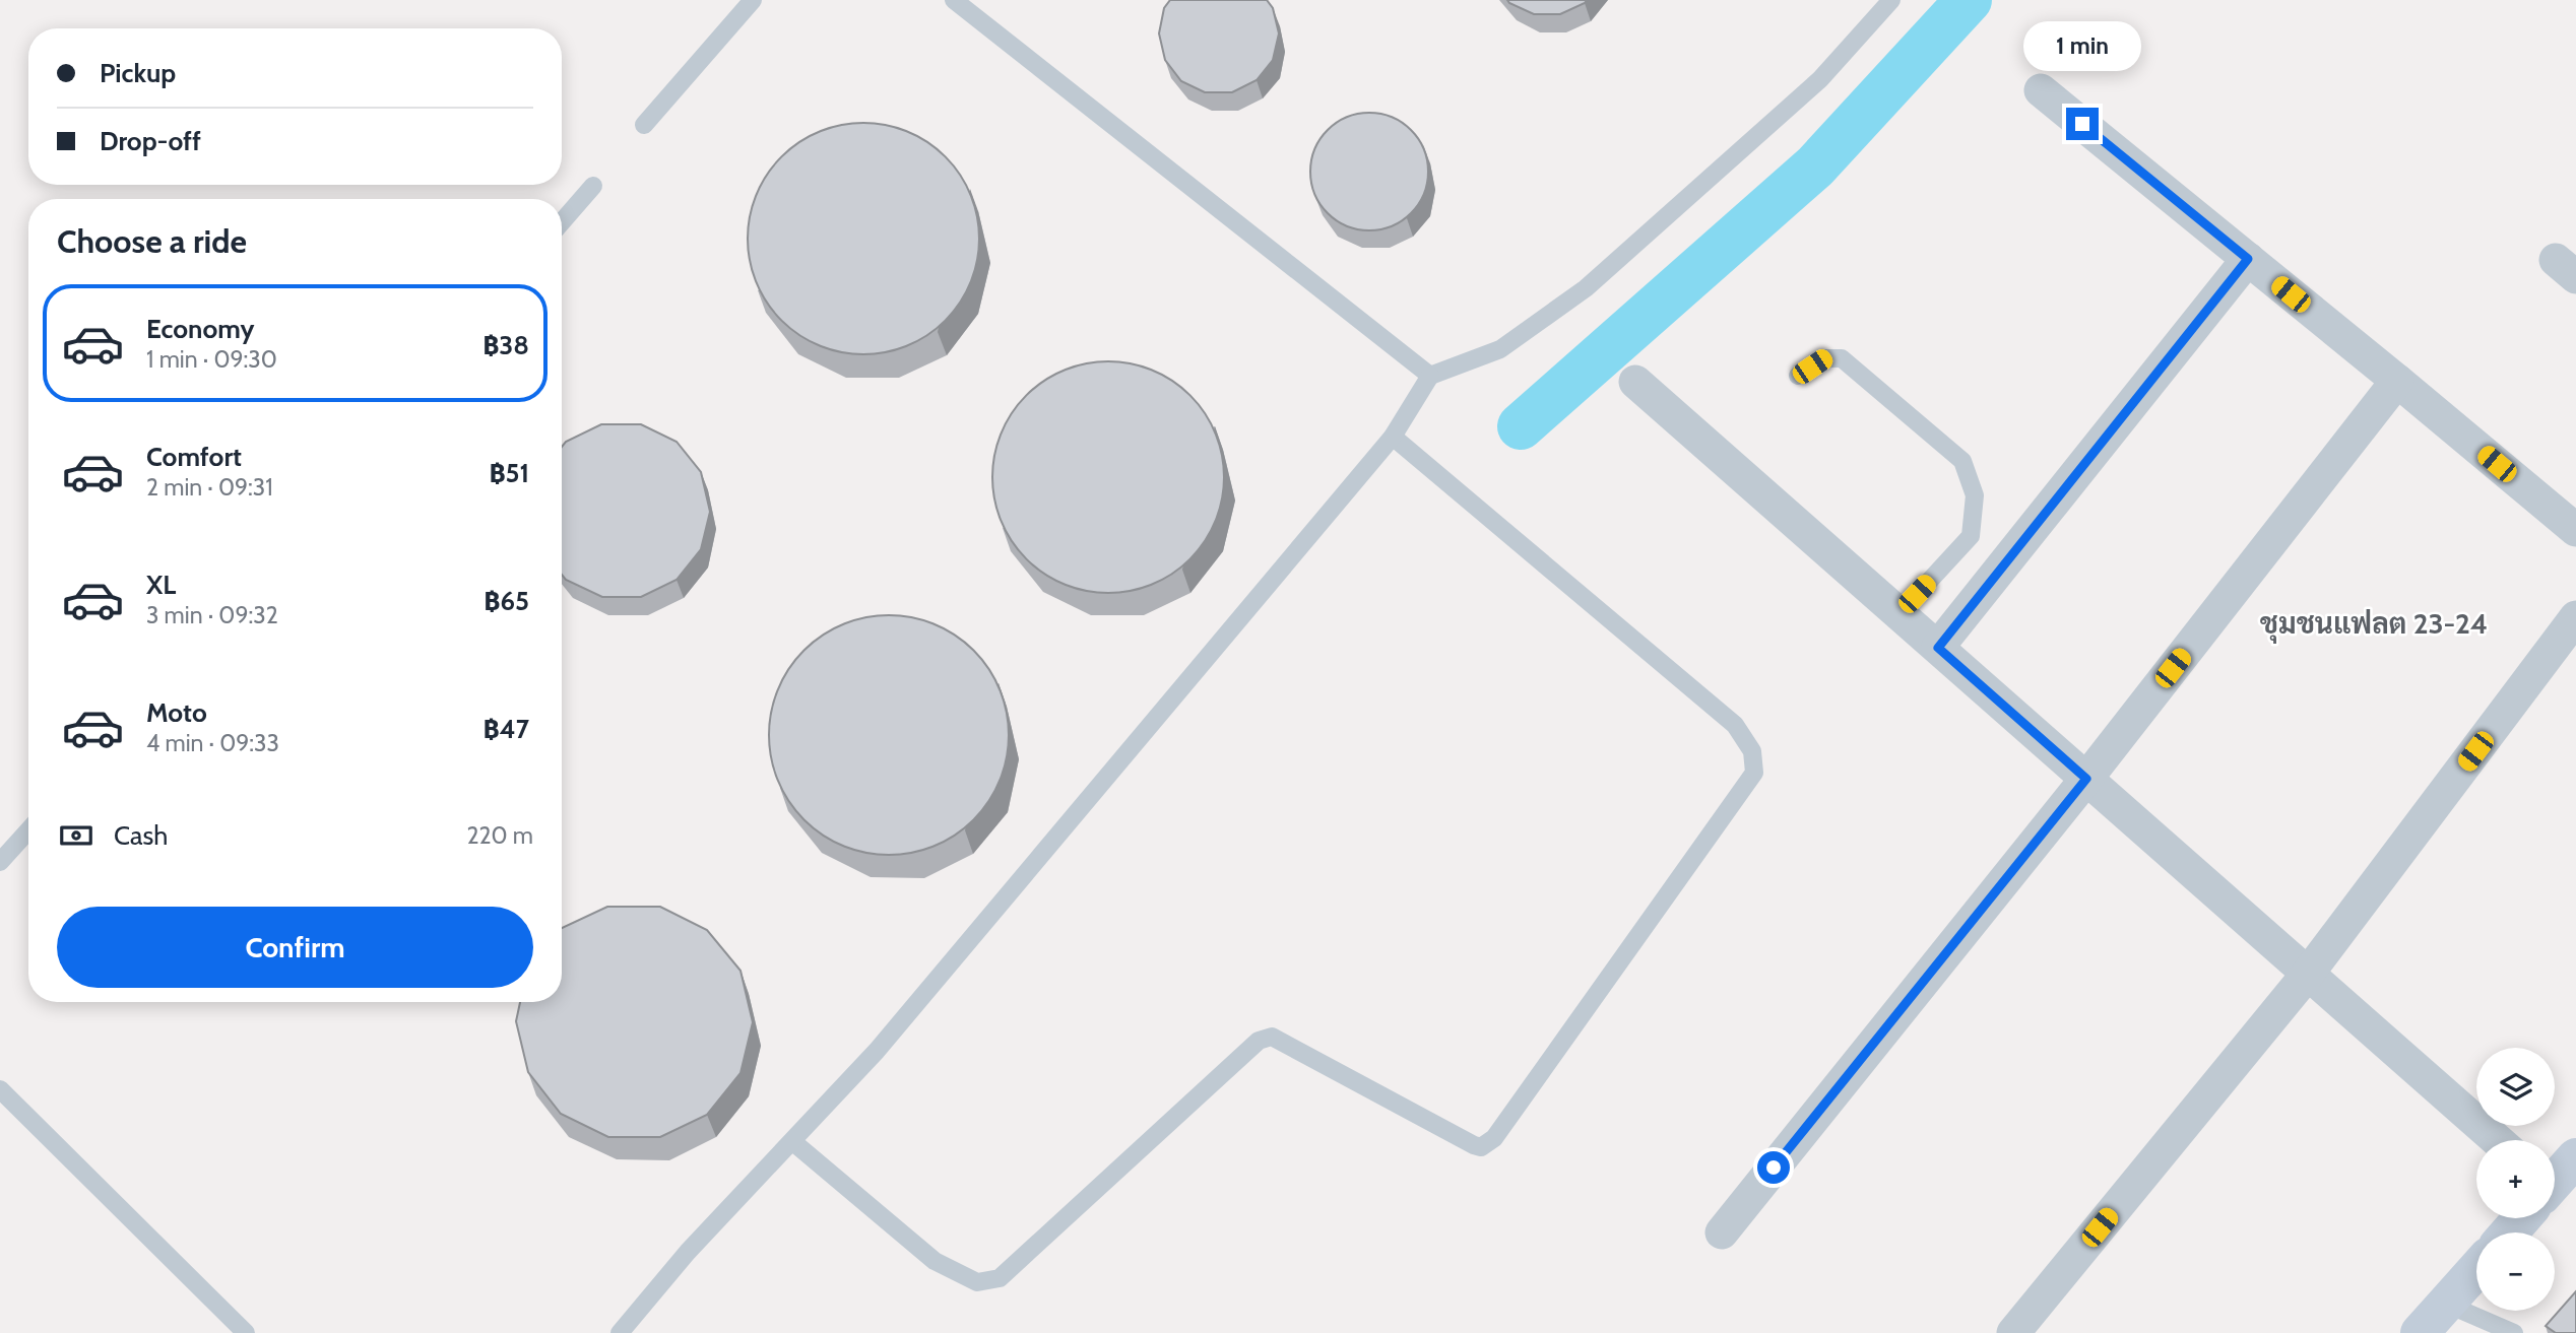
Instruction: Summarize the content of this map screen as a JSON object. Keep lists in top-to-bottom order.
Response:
{
  "districts": ["ชุมชนแฟลต 23-24"],
  "page": {
    "bubble": "1 min",
    "banner": ["Pickup", "Drop-off"],
    "heading": "Choose a ride",
    "list": [
      {
        "name": "Economy",
        "note": "1 min · 09:30",
        "value": "฿38"
      },
      {
        "name": "Comfort",
        "note": "2 min · 09:31",
        "value": "฿51"
      },
      {
        "name": "XL",
        "note": "3 min · 09:32",
        "value": "฿65"
      },
      {
        "name": "Moto",
        "note": "4 min · 09:33",
        "value": "฿47"
      }
    ],
    "pay": ["Cash", "220 m"],
    "buttons": "Confirm",
    "map_buttons": ["+", "−"]
  }
}
